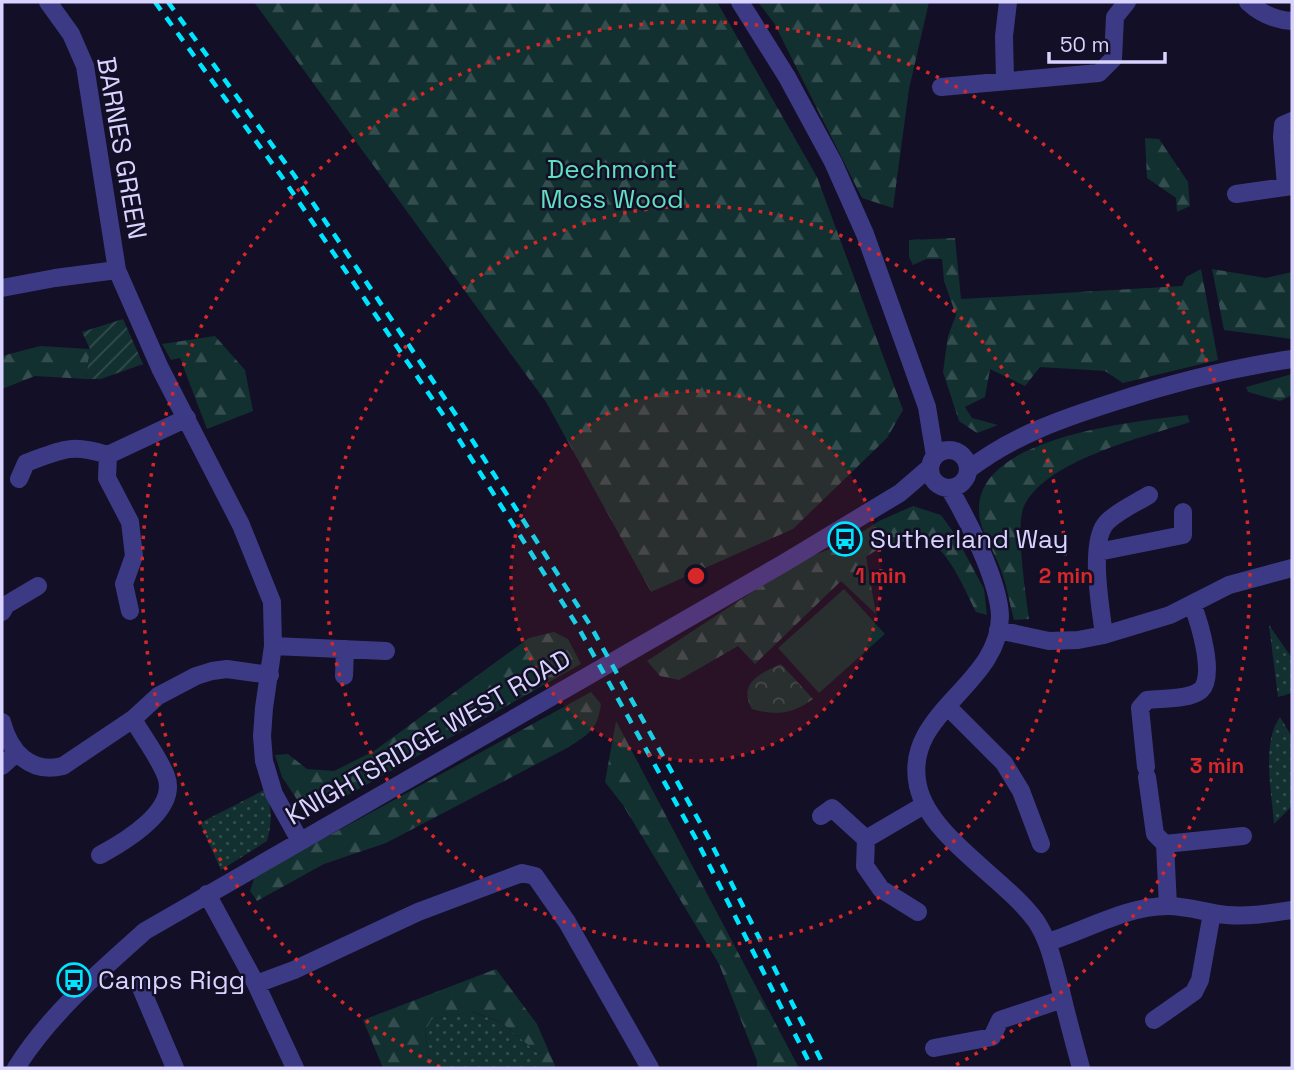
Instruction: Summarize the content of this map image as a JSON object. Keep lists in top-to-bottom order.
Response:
{
  "streets": {
    "street": ["BARNES GREEN", "KNIGHTSRIDGE WEST ROAD"]
  },
  "crossings": [
    ["BARNES GREEN", "KNIGHTSRIDGE WEST ROAD"]
  ],
  "parks": ["Dechmont Moss Wood"],
  "places": {
    "bus stop": ["Sutherland Way", "Camps Rigg"]
  },
  "scale_bar": "50 m",
  "rings": ["1 min", "2 min", "3 min"]
}
